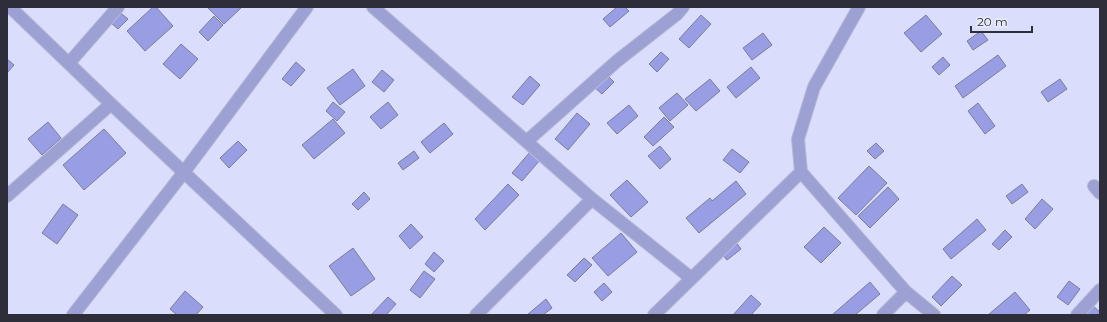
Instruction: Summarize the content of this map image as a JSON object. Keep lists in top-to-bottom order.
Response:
{
  "scale_bar": "20 m"
}
